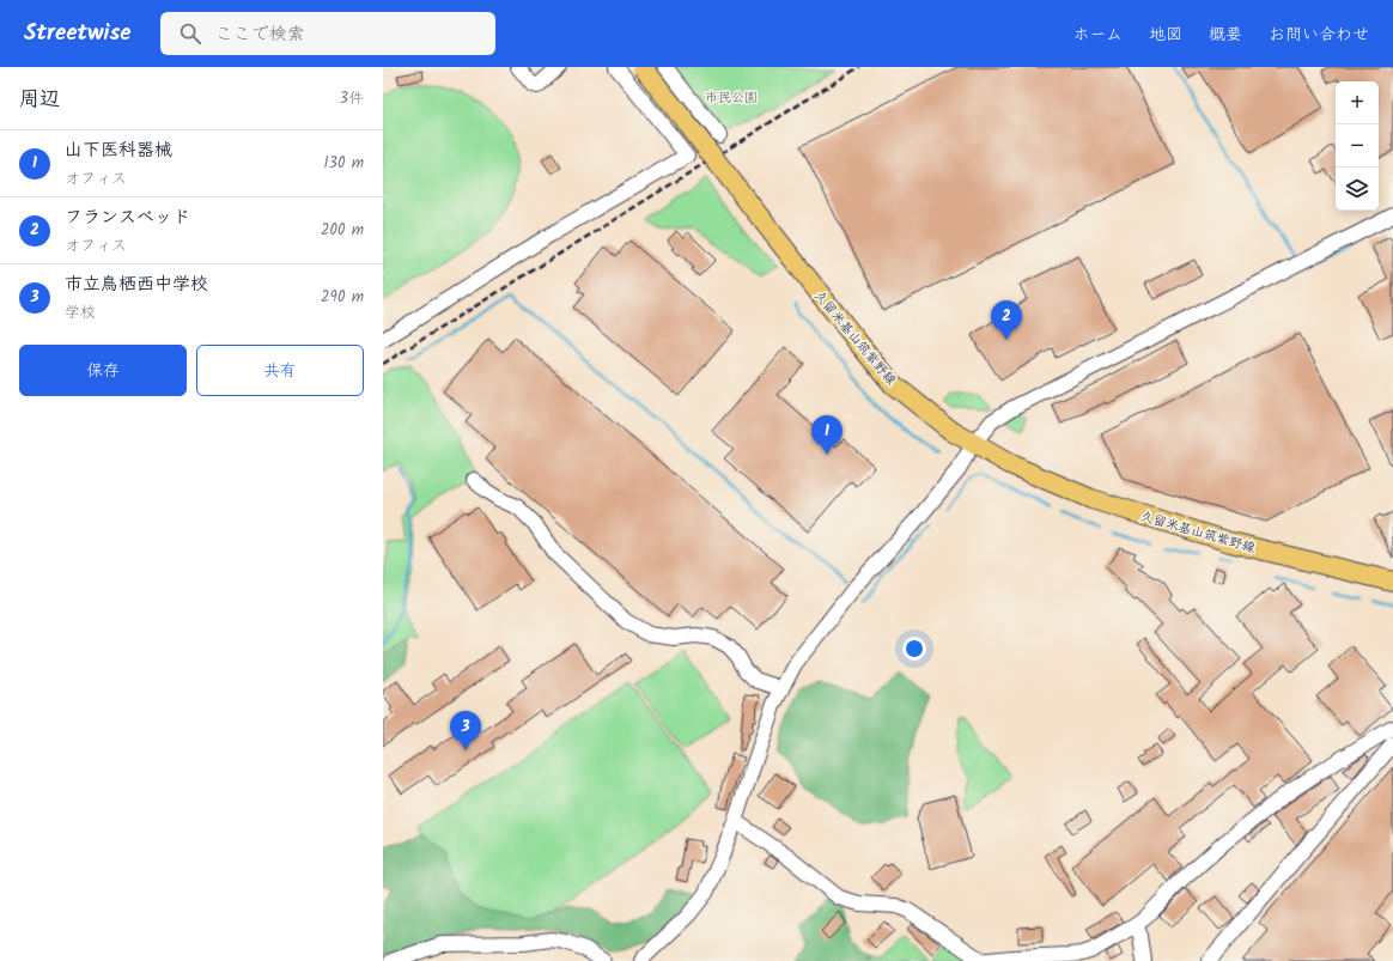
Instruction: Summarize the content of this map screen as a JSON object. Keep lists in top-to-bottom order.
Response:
{
  "streets": {
    "main road": ["久留米基山筑紫野線"]
  },
  "parks": ["市民公園"],
  "page": {
    "header": "Streetwise",
    "search": "ここで検索",
    "nav": [
      "ホーム",
      "地図",
      "概要",
      "お問い合わせ"
    ],
    "heading": ["周辺", "3件"],
    "map_buttons": ["+", "−"],
    "list": [
      {
        "mark": "1",
        "name": "山下医科器械",
        "note": "オフィス",
        "value": "130 m"
      },
      {
        "mark": "2",
        "name": "フランスベッド",
        "note": "オフィス",
        "value": "200 m"
      },
      {
        "mark": "3",
        "name": "市立鳥栖西中学校",
        "note": "学校",
        "value": "290 m"
      }
    ],
    "pins": ["2", "1", "3"],
    "buttons": ["保存", "共有"]
  }
}
